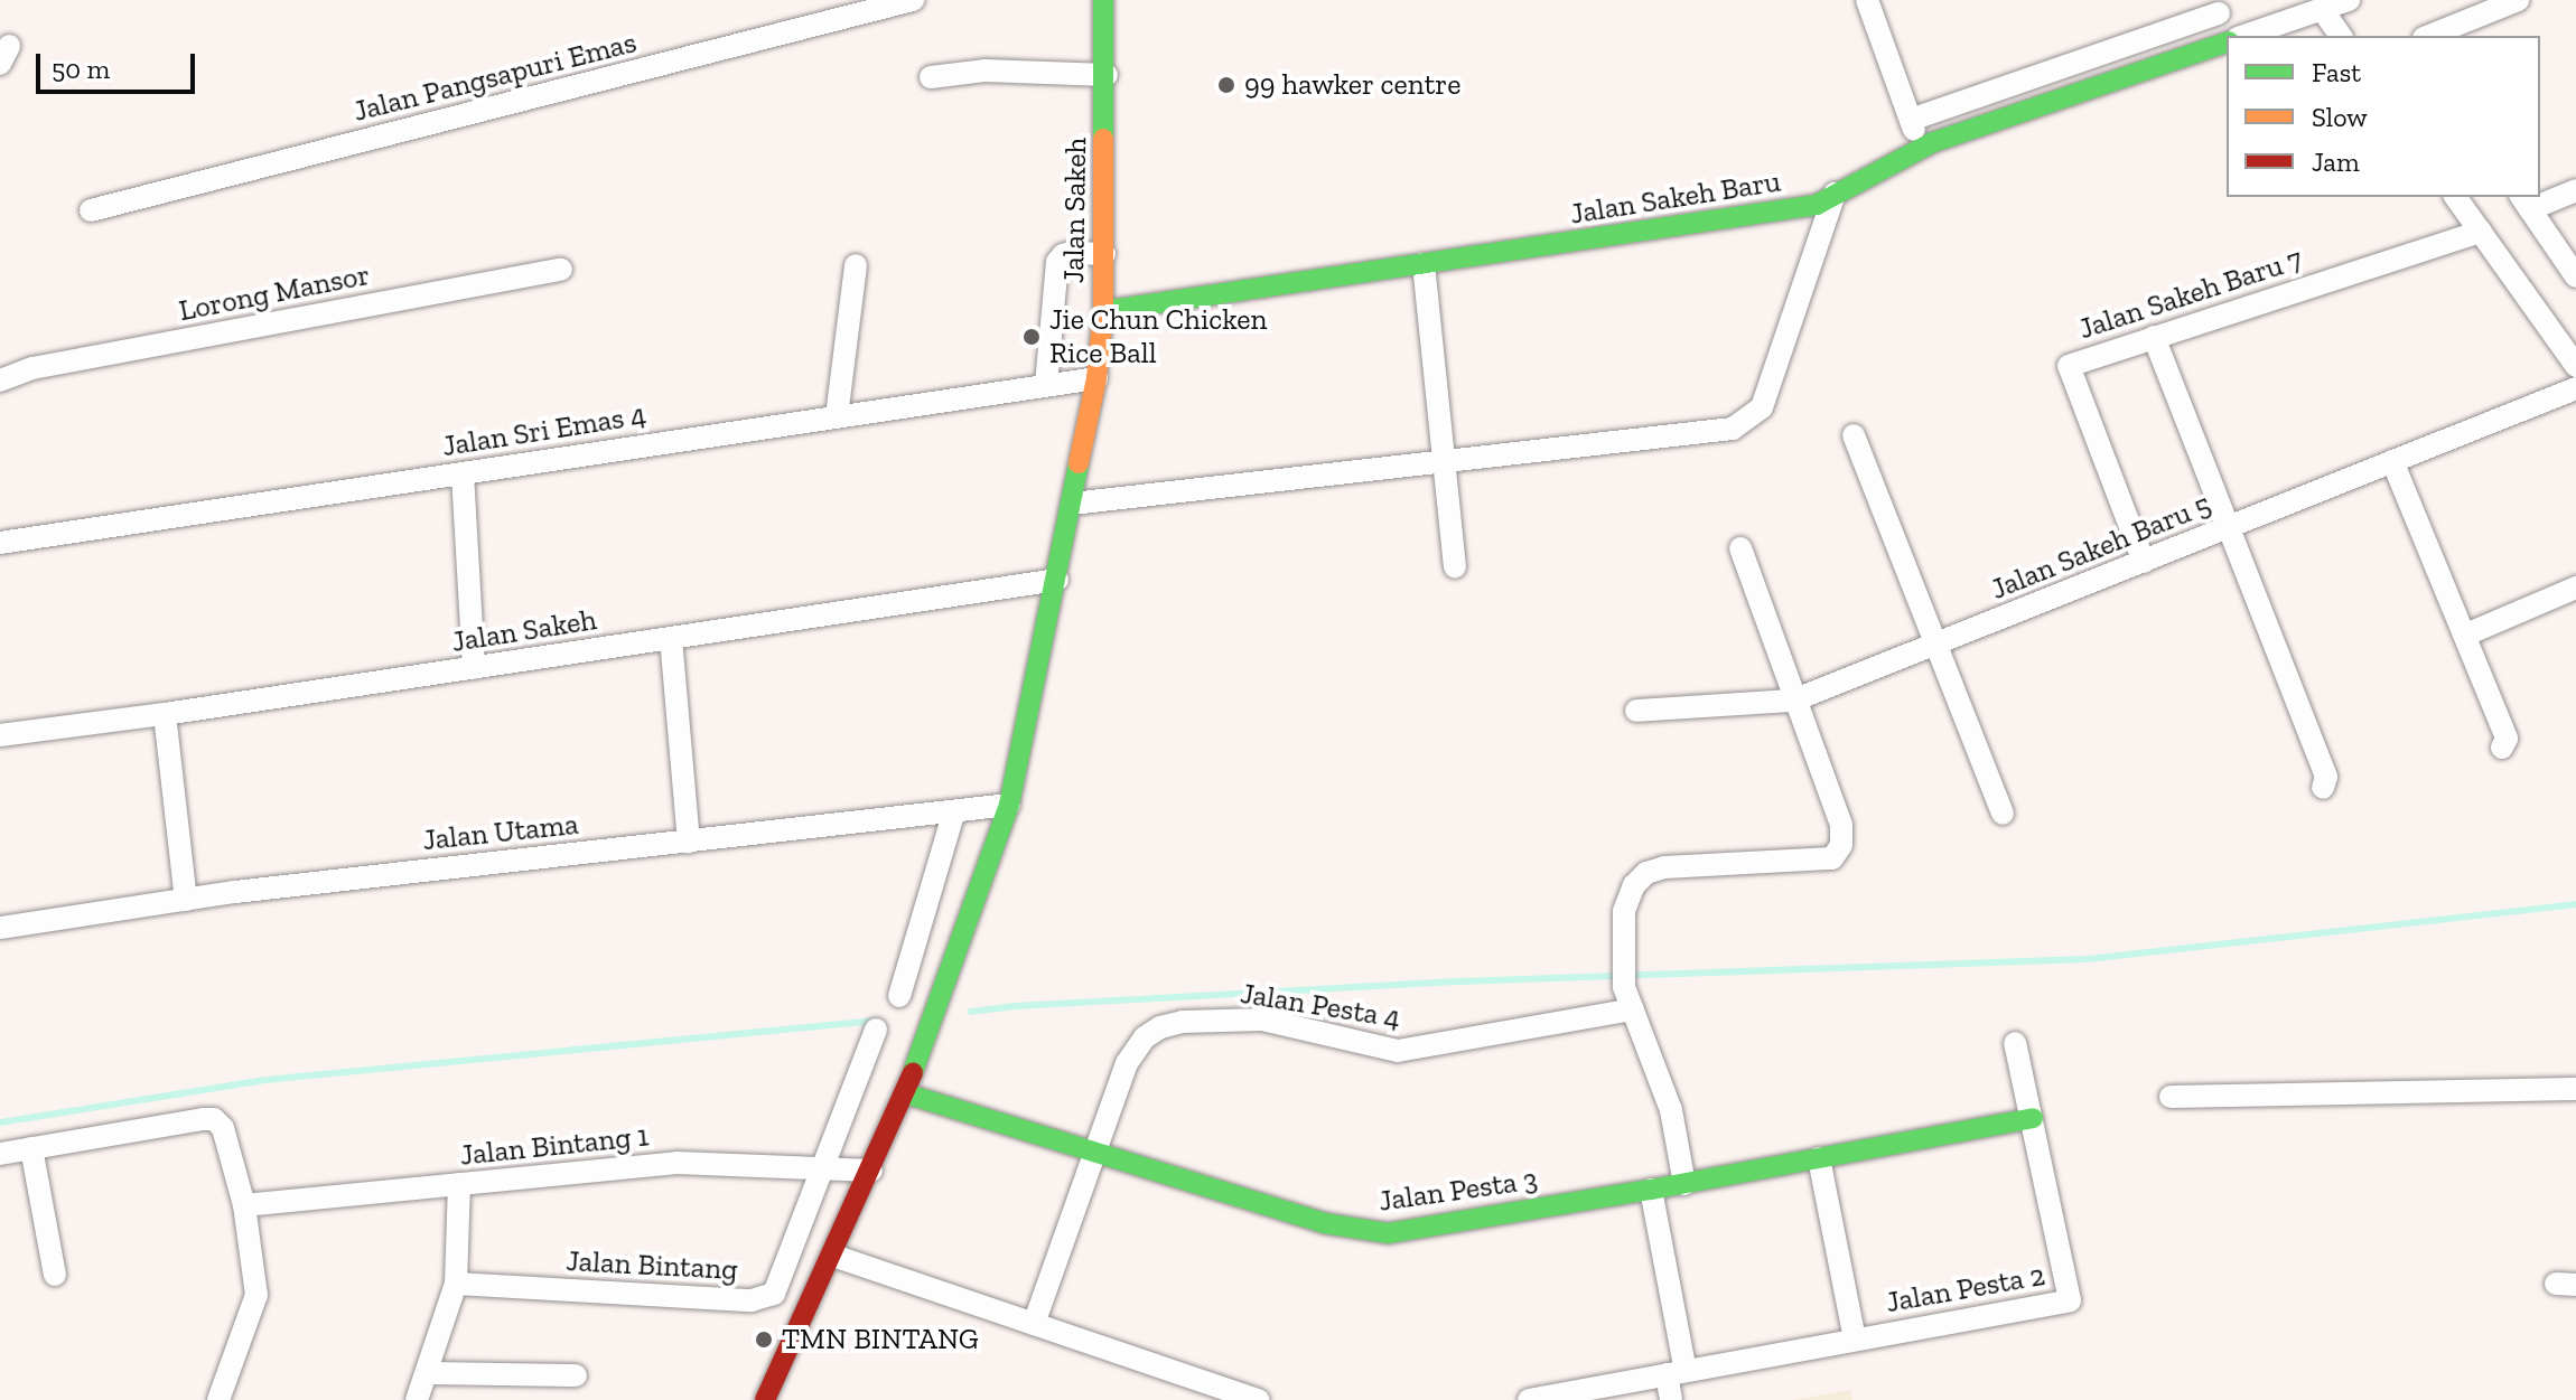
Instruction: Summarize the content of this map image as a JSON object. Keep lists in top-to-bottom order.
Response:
{
  "streets": {
    "street": [
      "Jalan Pangsapuri Emas",
      "Jalan Sakeh Baru",
      "Jalan Sakeh",
      "Lorong Mansor",
      "Jalan Sakeh Baru 7",
      "Jalan Sri Emas 4",
      "Jalan Sakeh Baru 5",
      "Jalan Utama",
      "Jalan Pesta 4",
      "Jalan Bintang 1",
      "Jalan Pesta 3",
      "Jalan Bintang",
      "Jalan Pesta 2"
    ]
  },
  "crossings": [
    ["Jalan Sakeh Baru", "Jalan Sakeh"],
    ["Jalan Sakeh", "Jalan Sri Emas 4"],
    ["Jalan Sakeh", "Jalan Utama"],
    ["Jalan Sakeh", "Jalan Bintang 1"],
    ["Jalan Sakeh", "Jalan Pesta 3"],
    ["Jalan Sakeh Baru 7", "Jalan Sakeh Baru 5"],
    ["Jalan Pesta 4", "Jalan Pesta 3"],
    ["Jalan Bintang 1", "Jalan Bintang"],
    ["Jalan Pesta 3", "Jalan Pesta 2"]
  ],
  "places": ["99 hawker centre", "Jie Chun Chicken Rice Ball", "TMN BINTANG"],
  "legend": ["Fast", "Slow", "Jam"],
  "scale_bar": "50 m"
}
